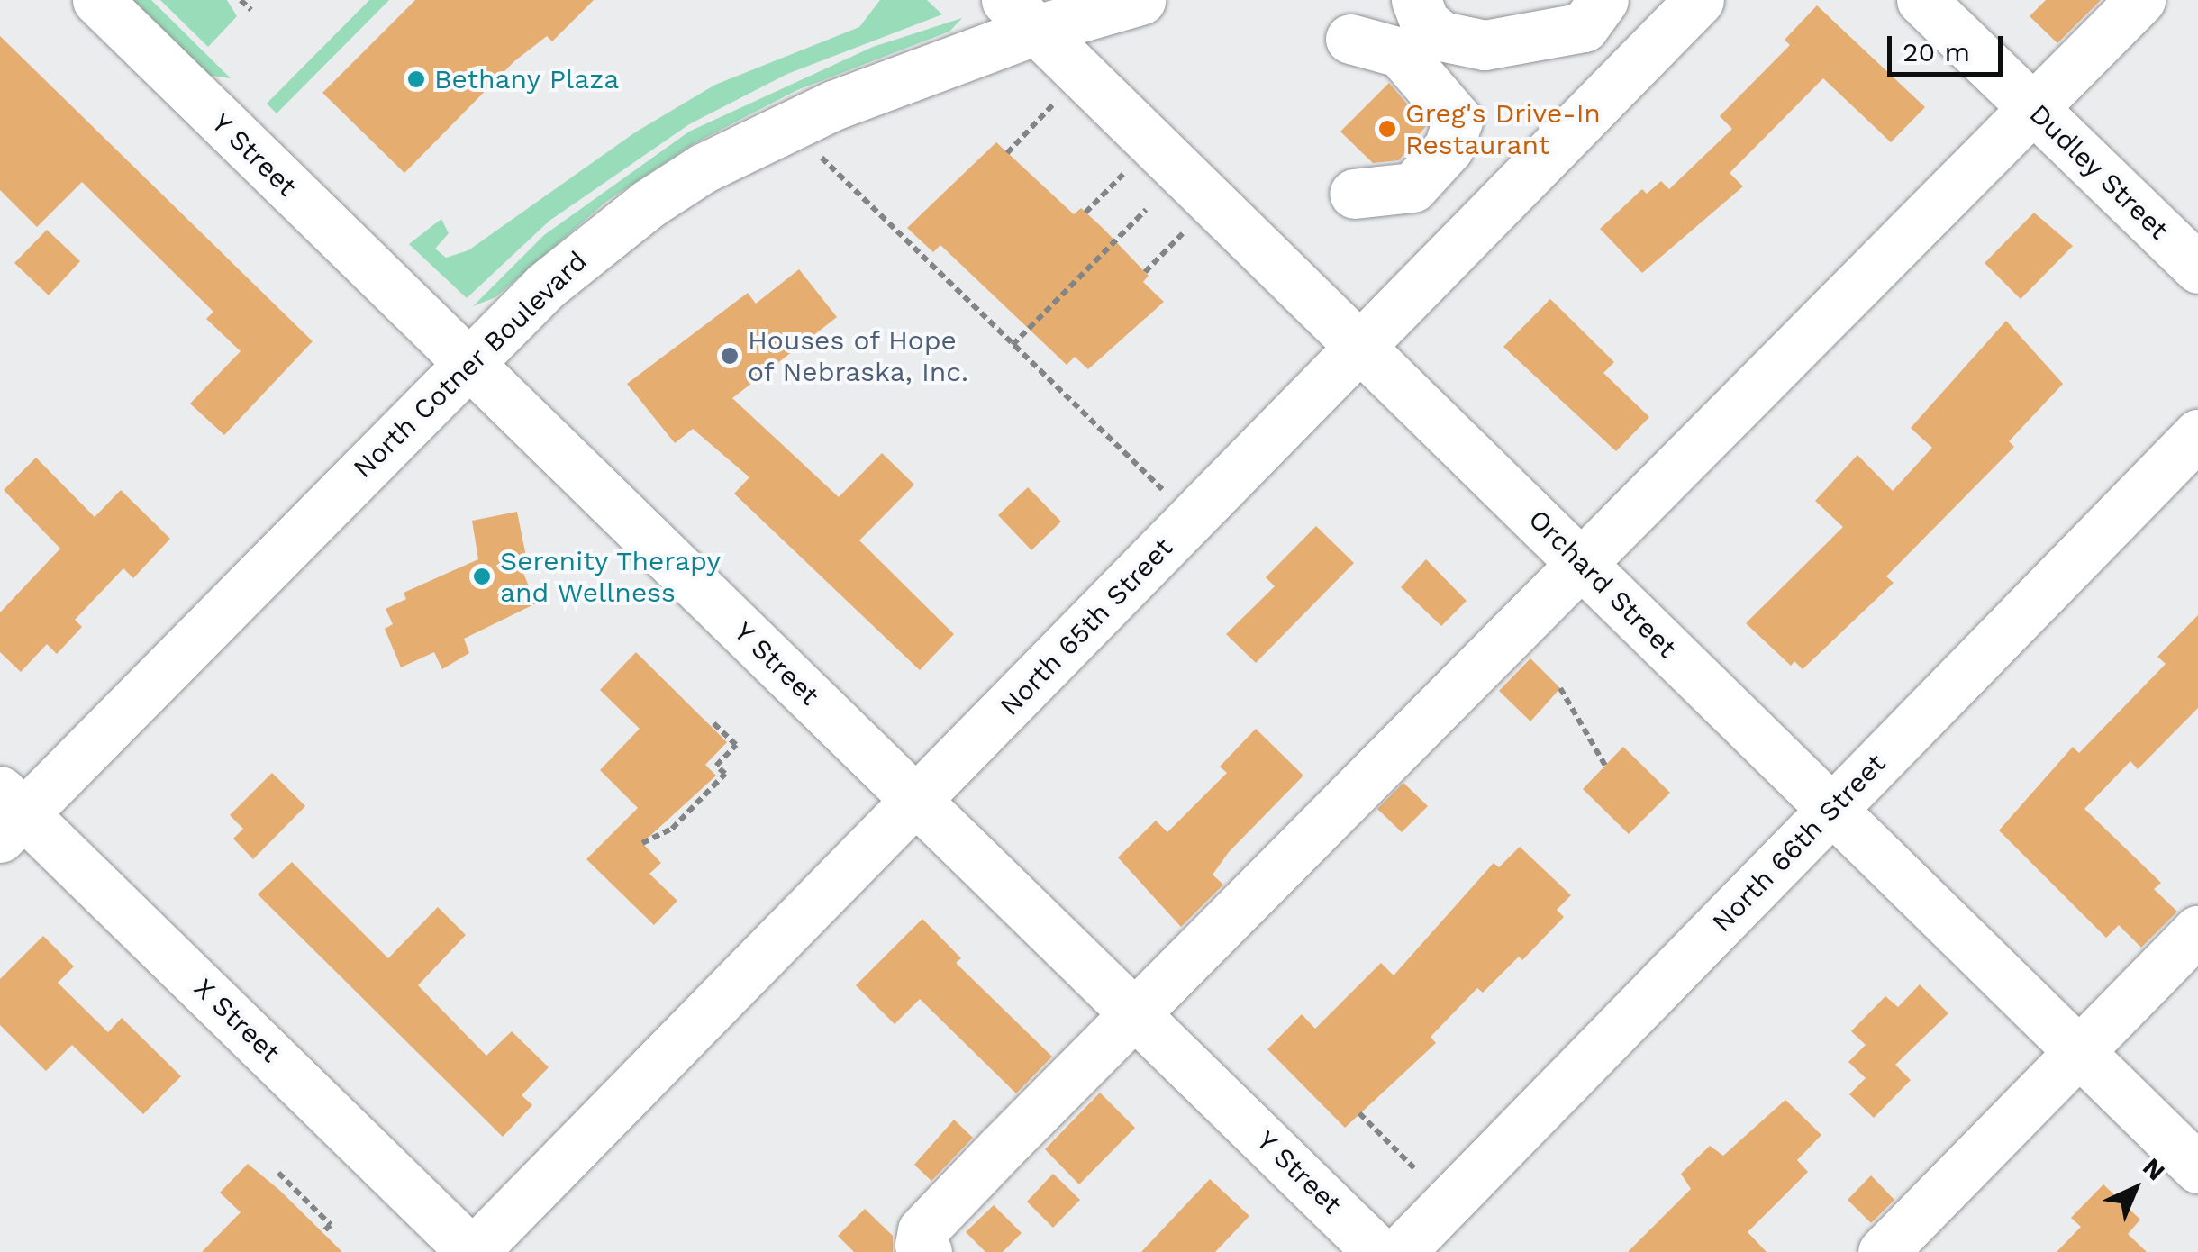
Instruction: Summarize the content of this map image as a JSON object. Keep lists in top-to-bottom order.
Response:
{
  "streets": {
    "street": [
      "Y Street",
      "Dudley Street",
      "North Cotner Boulevard",
      "Orchard Street",
      "North 65th Street",
      "North 66th Street",
      "X Street"
    ]
  },
  "crossings": [
    ["Y Street", "North Cotner Boulevard"],
    ["Y Street", "North 65th Street"],
    ["North Cotner Boulevard", "Orchard Street"],
    ["North Cotner Boulevard", "X Street"],
    ["Orchard Street", "North 65th Street"],
    ["Orchard Street", "North 66th Street"],
    ["North 65th Street", "X Street"]
  ],
  "places": [
    "Bethany Plaza",
    "Greg's Drive-In Restaurant",
    "Houses of Hope of Nebraska, Inc.",
    "Serenity Therapy and Wellness"
  ],
  "scale_bar": "20 m",
  "north": "top right"
}
